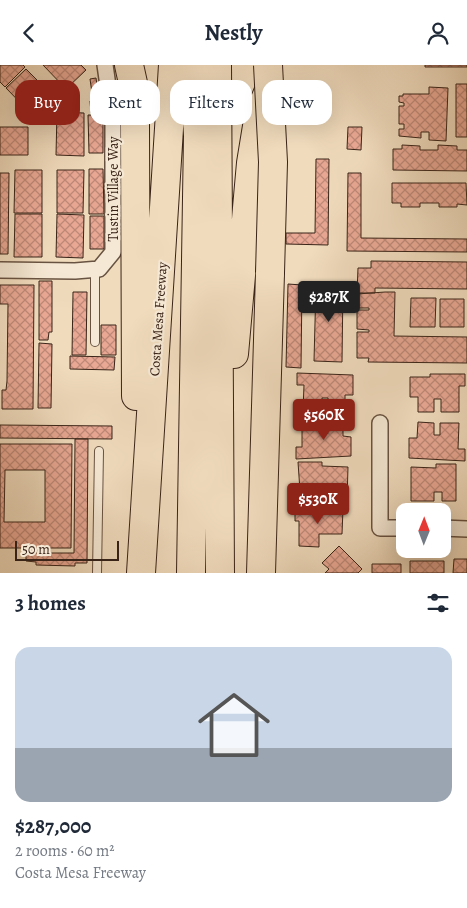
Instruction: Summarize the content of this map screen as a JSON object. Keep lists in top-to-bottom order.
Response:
{
  "streets": {
    "highway": ["Costa Mesa Freeway"],
    "street": ["Tustin Village Way"]
  },
  "scale_bar": "50 m",
  "north": "top",
  "page": {
    "header": "Nestly",
    "chip": [
      "Buy",
      "Rent",
      "Filters",
      "New"
    ],
    "price": ["$287K", "$560K", "$530K"],
    "scale": "50 m",
    "heading": "3 homes",
    "list": [
      {
        "name": "$287,000",
        "note": "2 rooms · 60 m² · Costa Mesa Freeway"
      }
    ]
  }
}
